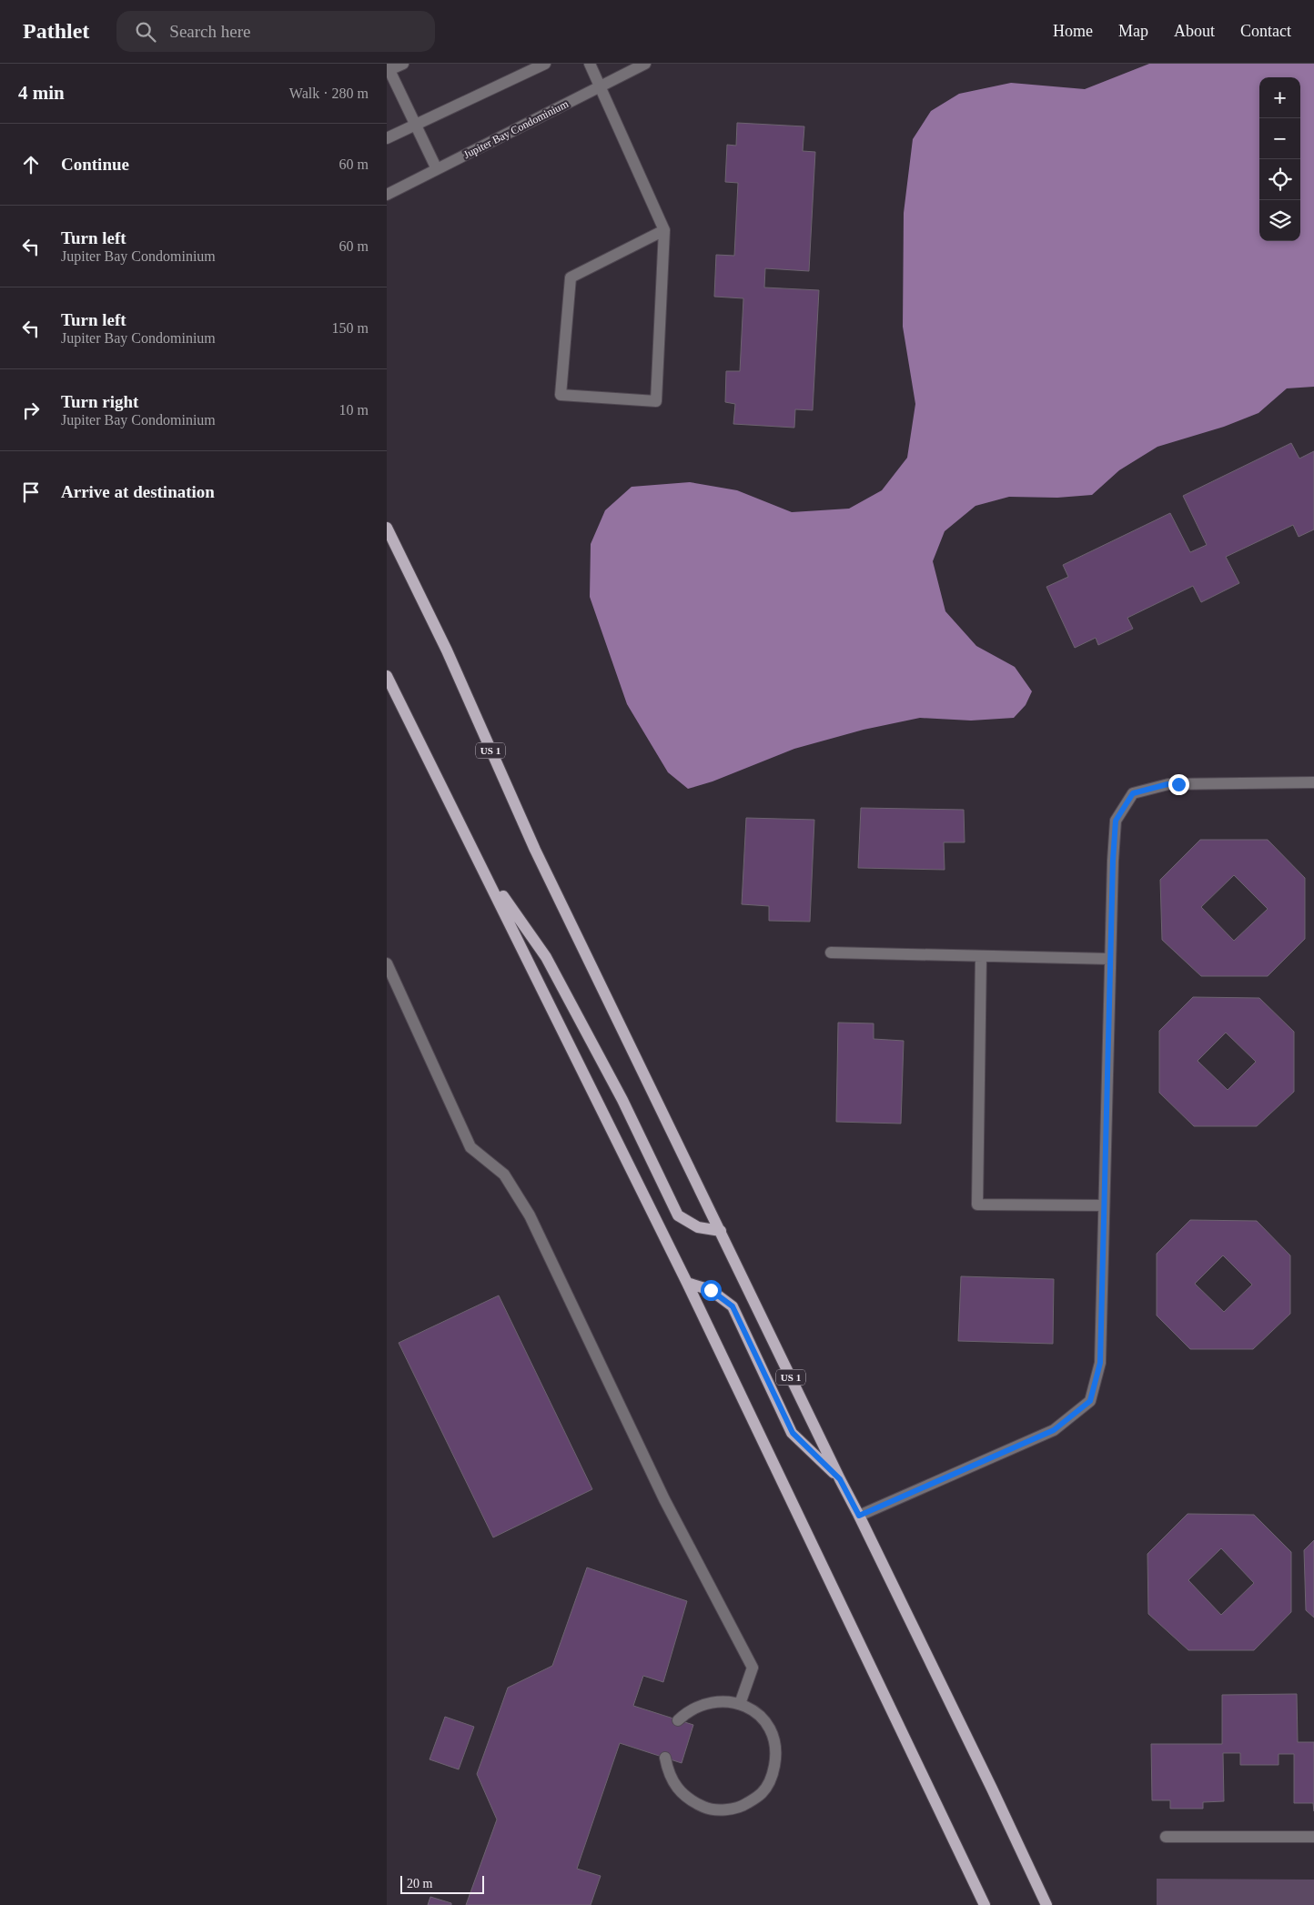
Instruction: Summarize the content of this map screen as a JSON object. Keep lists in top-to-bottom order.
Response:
{
  "streets": {
    "main road": ["US 1"],
    "street": ["Jupiter Bay Condominium"]
  },
  "scale_bar": "20 m",
  "page": {
    "header": "Pathlet",
    "search": "Search here",
    "nav": [
      "Home",
      "Map",
      "About",
      "Contact"
    ],
    "heading": ["4 min", "Walk · 280 m"],
    "map_buttons": ["+", "−"],
    "list": [
      ["Continue", "60 m"],
      ["Turn left", "Jupiter Bay Condominium", "60 m"],
      ["Turn left", "Jupiter Bay Condominium", "150 m"],
      ["Turn right", "Jupiter Bay Condominium", "10 m"],
      "Arrive at destination"
    ],
    "scale": "20 m"
  }
}
